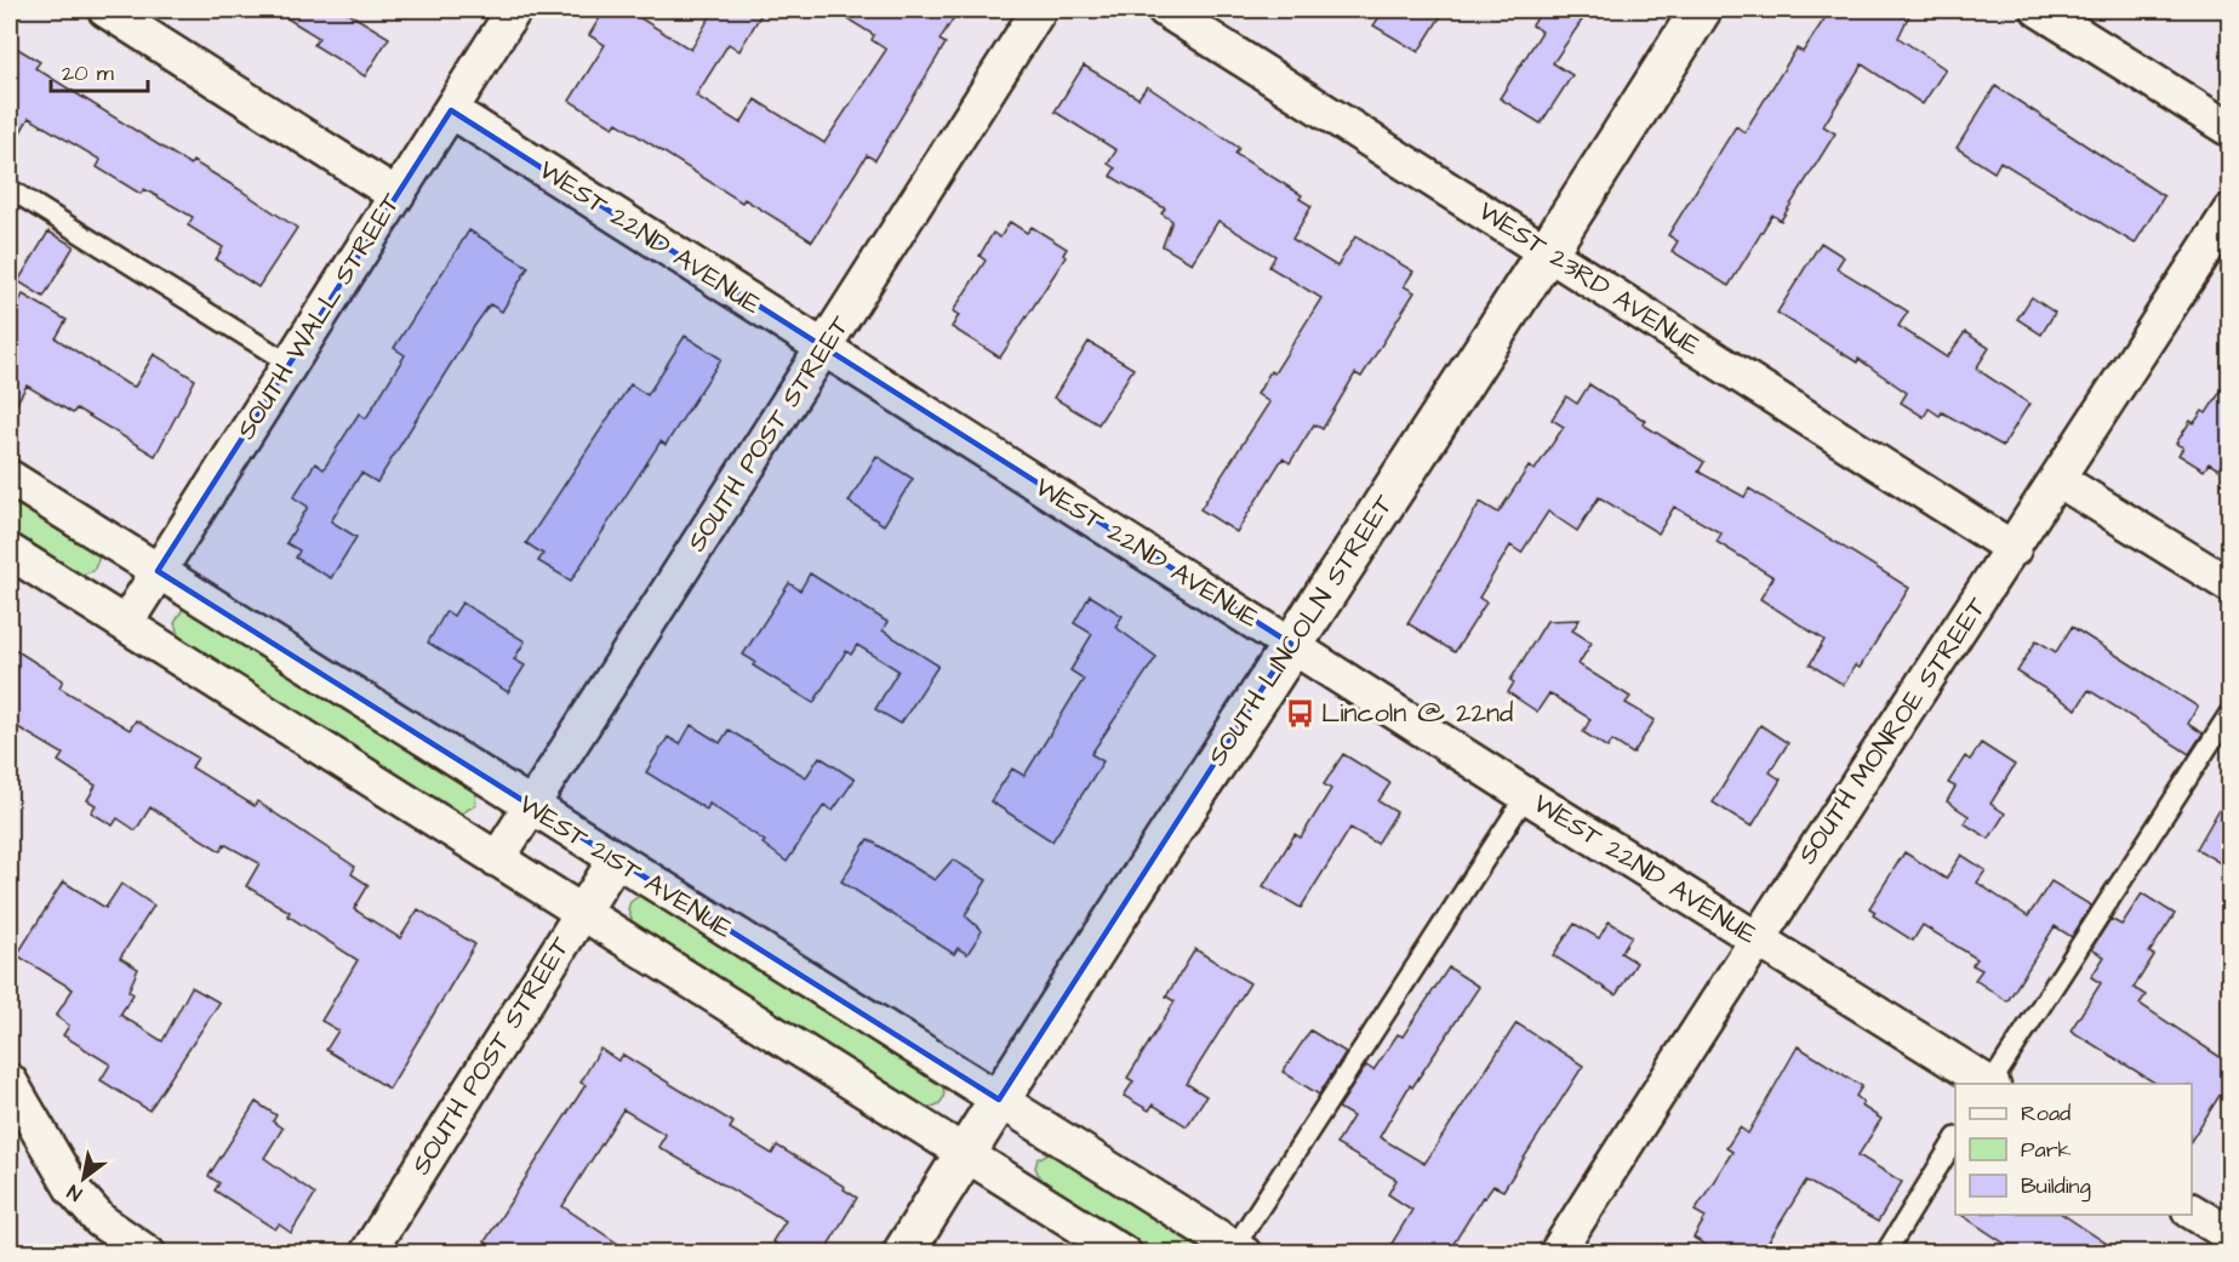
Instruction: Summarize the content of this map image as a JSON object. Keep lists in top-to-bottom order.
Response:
{
  "streets": {
    "street": [
      "WEST 22ND AVENUE",
      "WEST 23RD AVENUE",
      "SOUTH WALL STREET",
      "SOUTH POST STREET",
      "SOUTH LINCOLN STREET",
      "SOUTH MONROE STREET",
      "WEST 21ST AVENUE"
    ]
  },
  "crossings": [
    ["WEST 22ND AVENUE", "SOUTH WALL STREET"],
    ["WEST 22ND AVENUE", "SOUTH POST STREET"],
    ["WEST 22ND AVENUE", "SOUTH LINCOLN STREET"],
    ["WEST 22ND AVENUE", "SOUTH MONROE STREET"],
    ["WEST 23RD AVENUE", "SOUTH LINCOLN STREET"],
    ["WEST 23RD AVENUE", "SOUTH MONROE STREET"],
    ["SOUTH WALL STREET", "WEST 21ST AVENUE"],
    ["SOUTH POST STREET", "WEST 21ST AVENUE"],
    ["SOUTH LINCOLN STREET", "WEST 21ST AVENUE"]
  ],
  "places": {
    "bus stop": ["Lincoln @ 22nd"]
  },
  "legend": ["Road", "Park", "Building"],
  "scale_bar": "20 m",
  "north": "bottom left"
}
